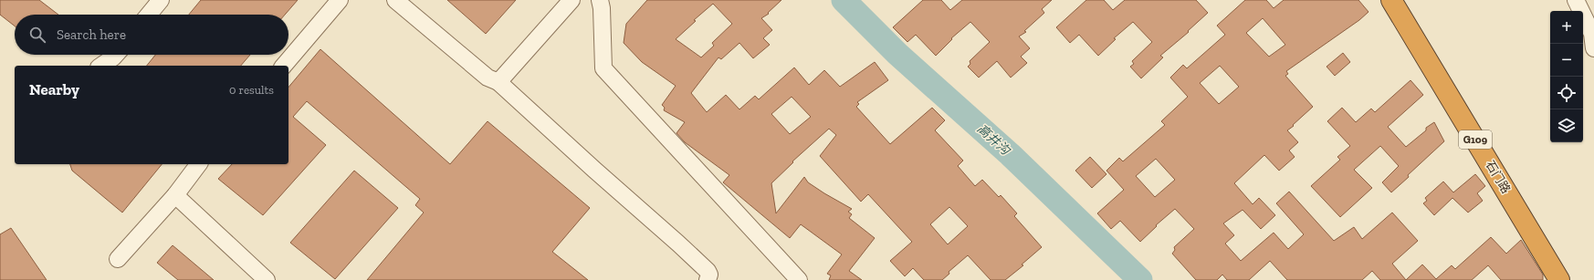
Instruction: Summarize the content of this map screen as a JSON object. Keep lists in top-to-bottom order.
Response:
{
  "streets": {
    "highway": ["G109", "石门路"]
  },
  "water": ["高井沟"],
  "page": {
    "map_buttons": ["+", "−"],
    "search": "Search here",
    "heading": ["Nearby", "0 results"]
  }
}
